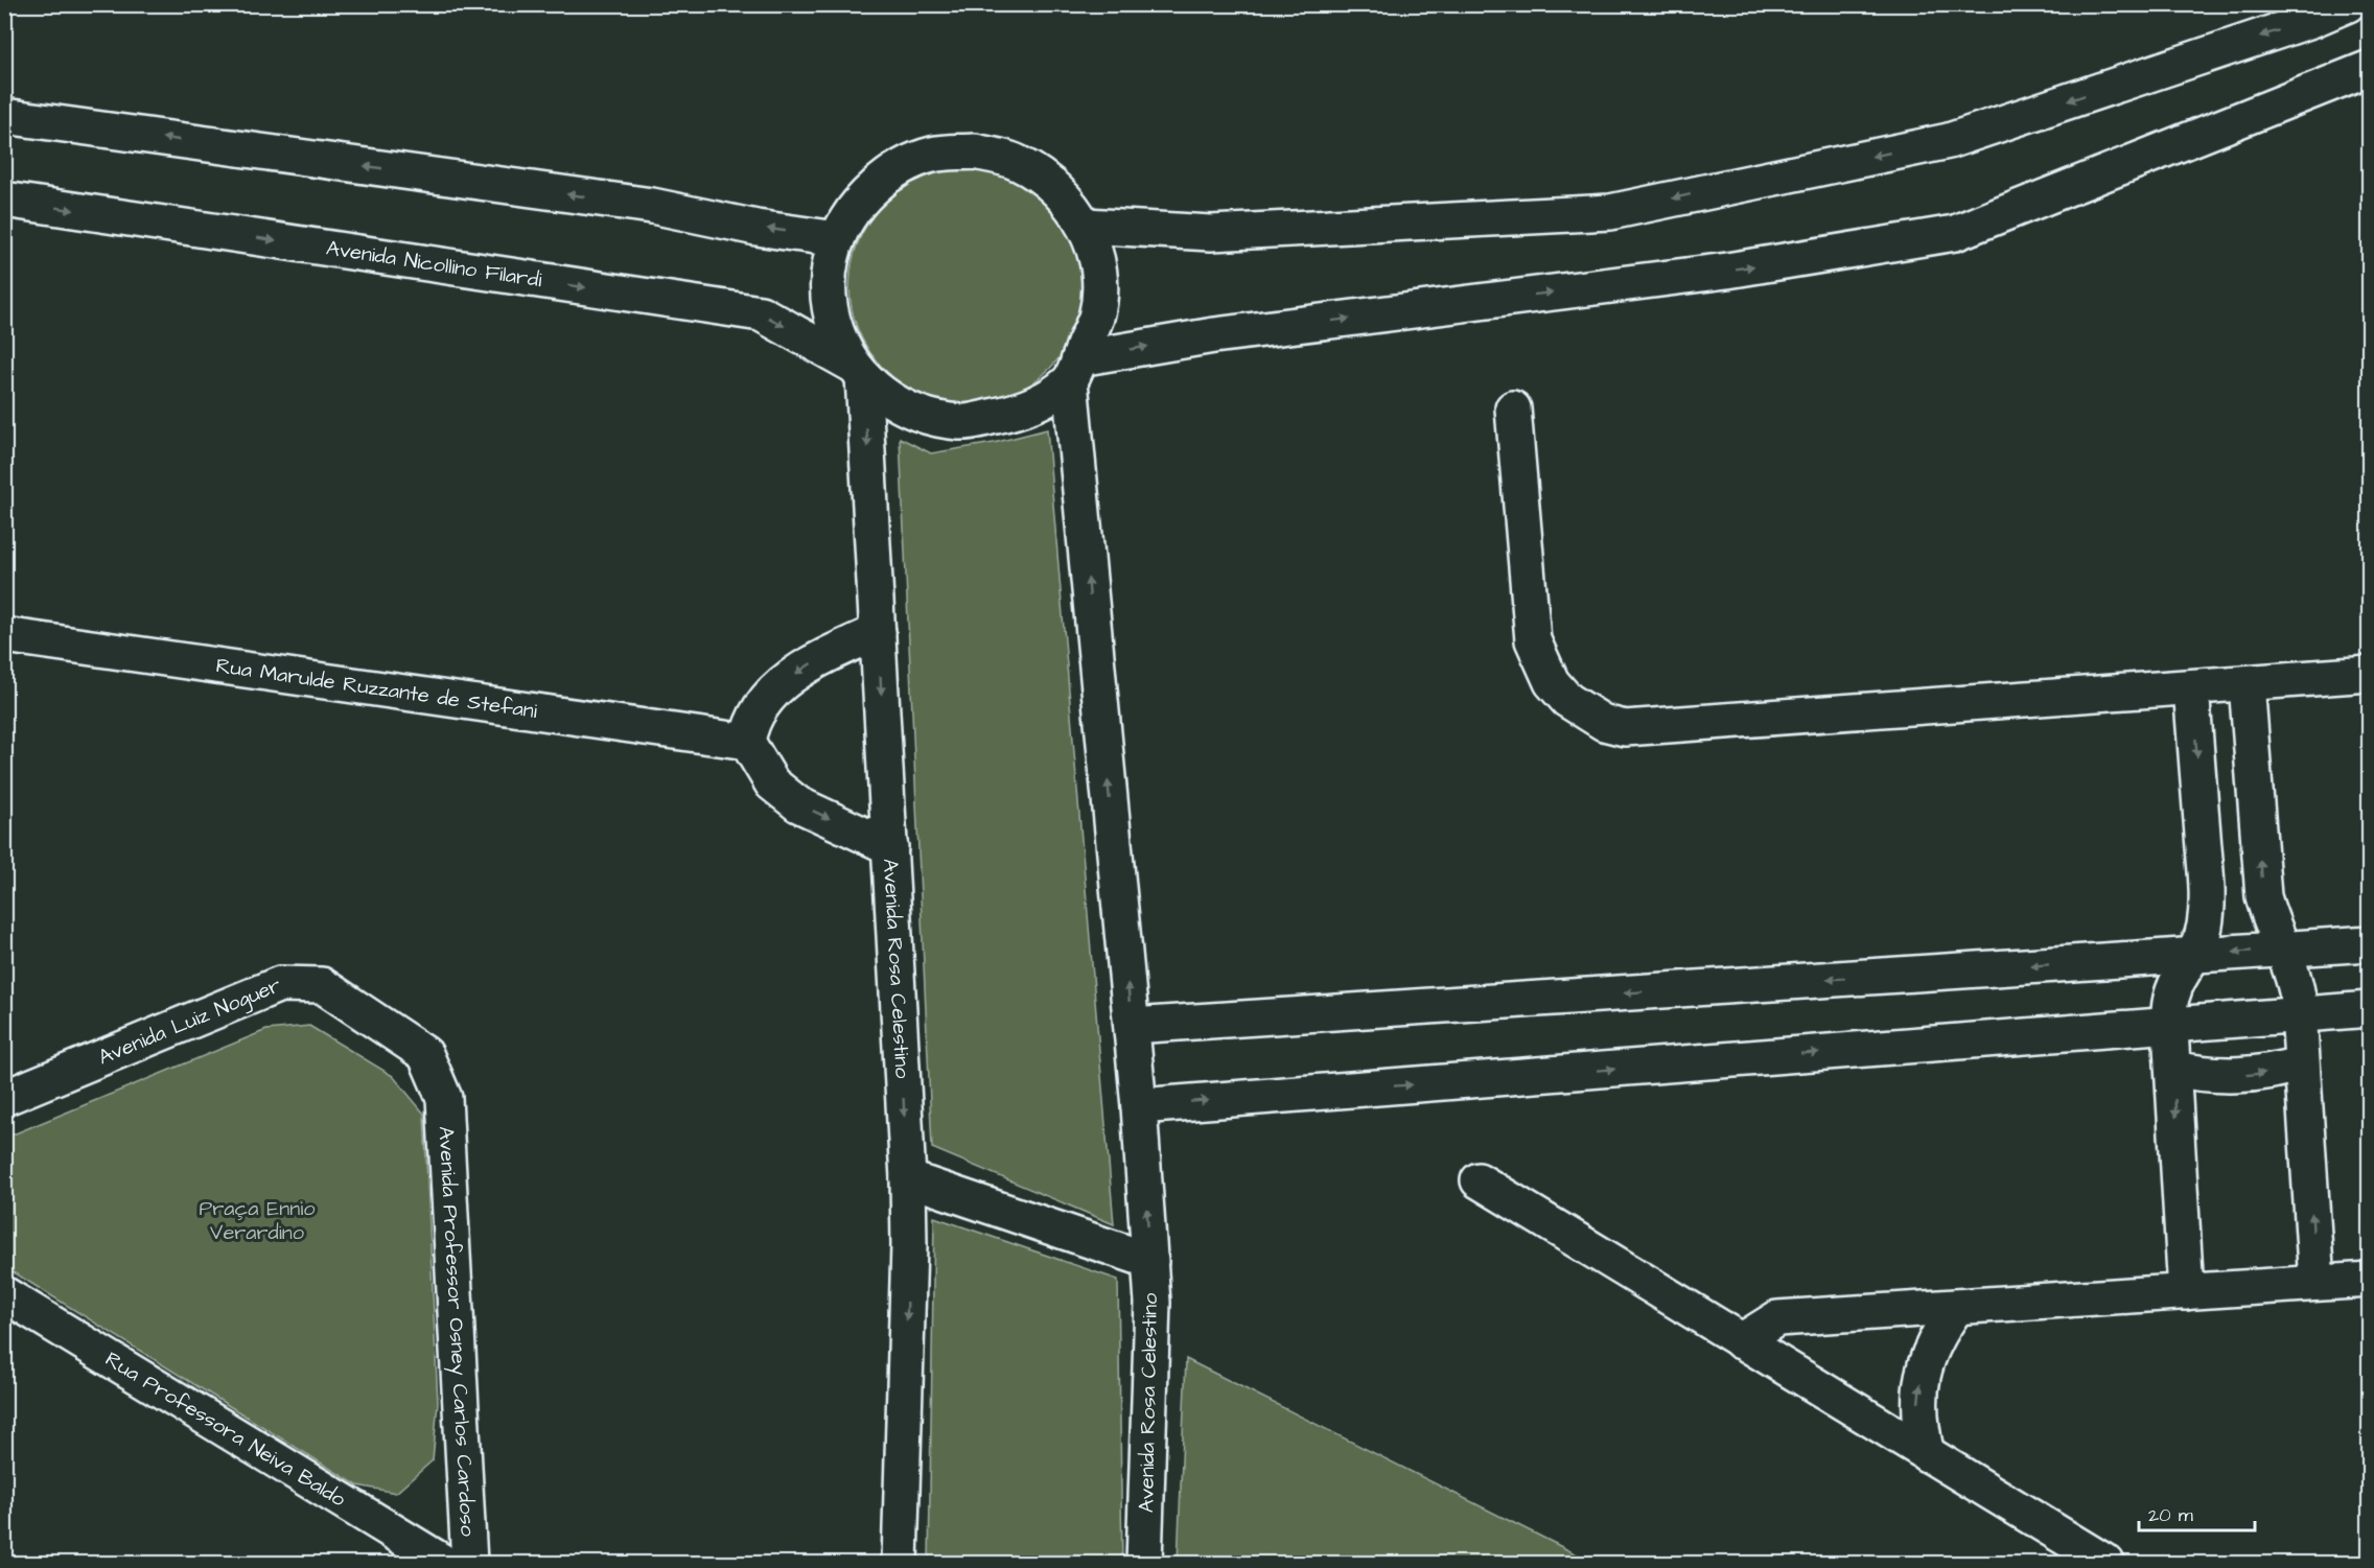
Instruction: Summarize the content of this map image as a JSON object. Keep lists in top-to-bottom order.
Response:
{
  "streets": {
    "street": [
      "Avenida Nicollino Filardi",
      "Rua Marulde Ruzzante de Stefani",
      "Avenida Rosa Celestino",
      "Avenida Luiz Noguer",
      "Avenida Professor Osney Carlos Cardoso",
      "Rua Professora Neiva Baldo"
    ]
  },
  "crossings": [
    ["Avenida Nicollino Filardi", "Avenida Rosa Celestino"],
    ["Avenida Luiz Noguer", "Avenida Professor Osney Carlos Cardoso"]
  ],
  "parks": ["Praça Ennio Verardino"],
  "scale_bar": "20 m"
}
